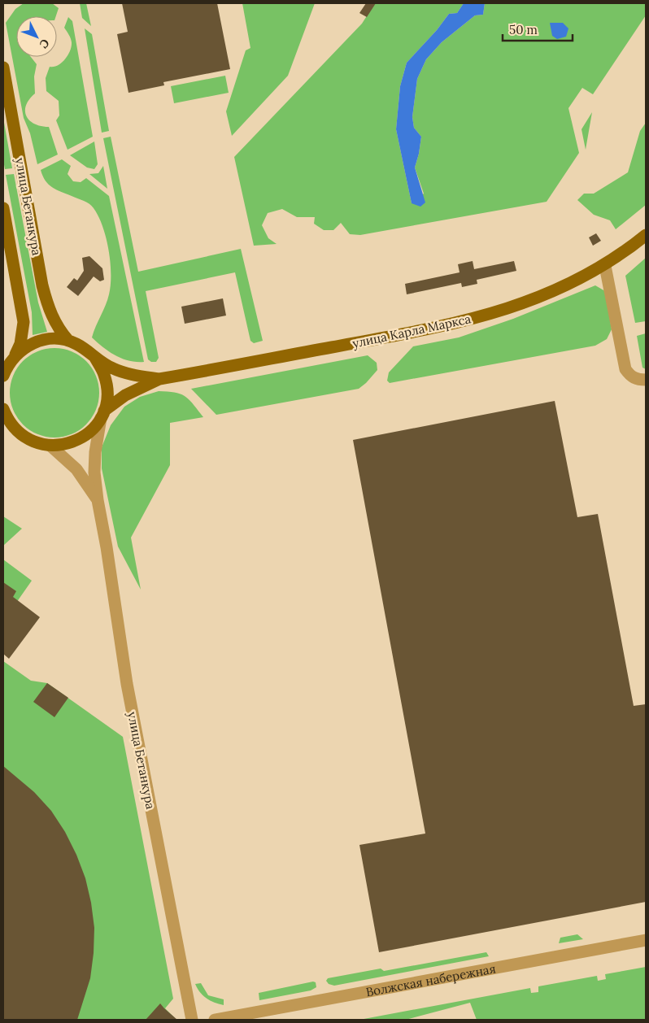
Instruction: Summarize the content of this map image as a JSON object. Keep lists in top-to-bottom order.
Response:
{
  "streets": {
    "main road": ["улица Бетанкура", "улица Карла Маркса"],
    "street": ["Волжская набережная"]
  },
  "scale_bar": "50 m",
  "north": "bottom right"
}
